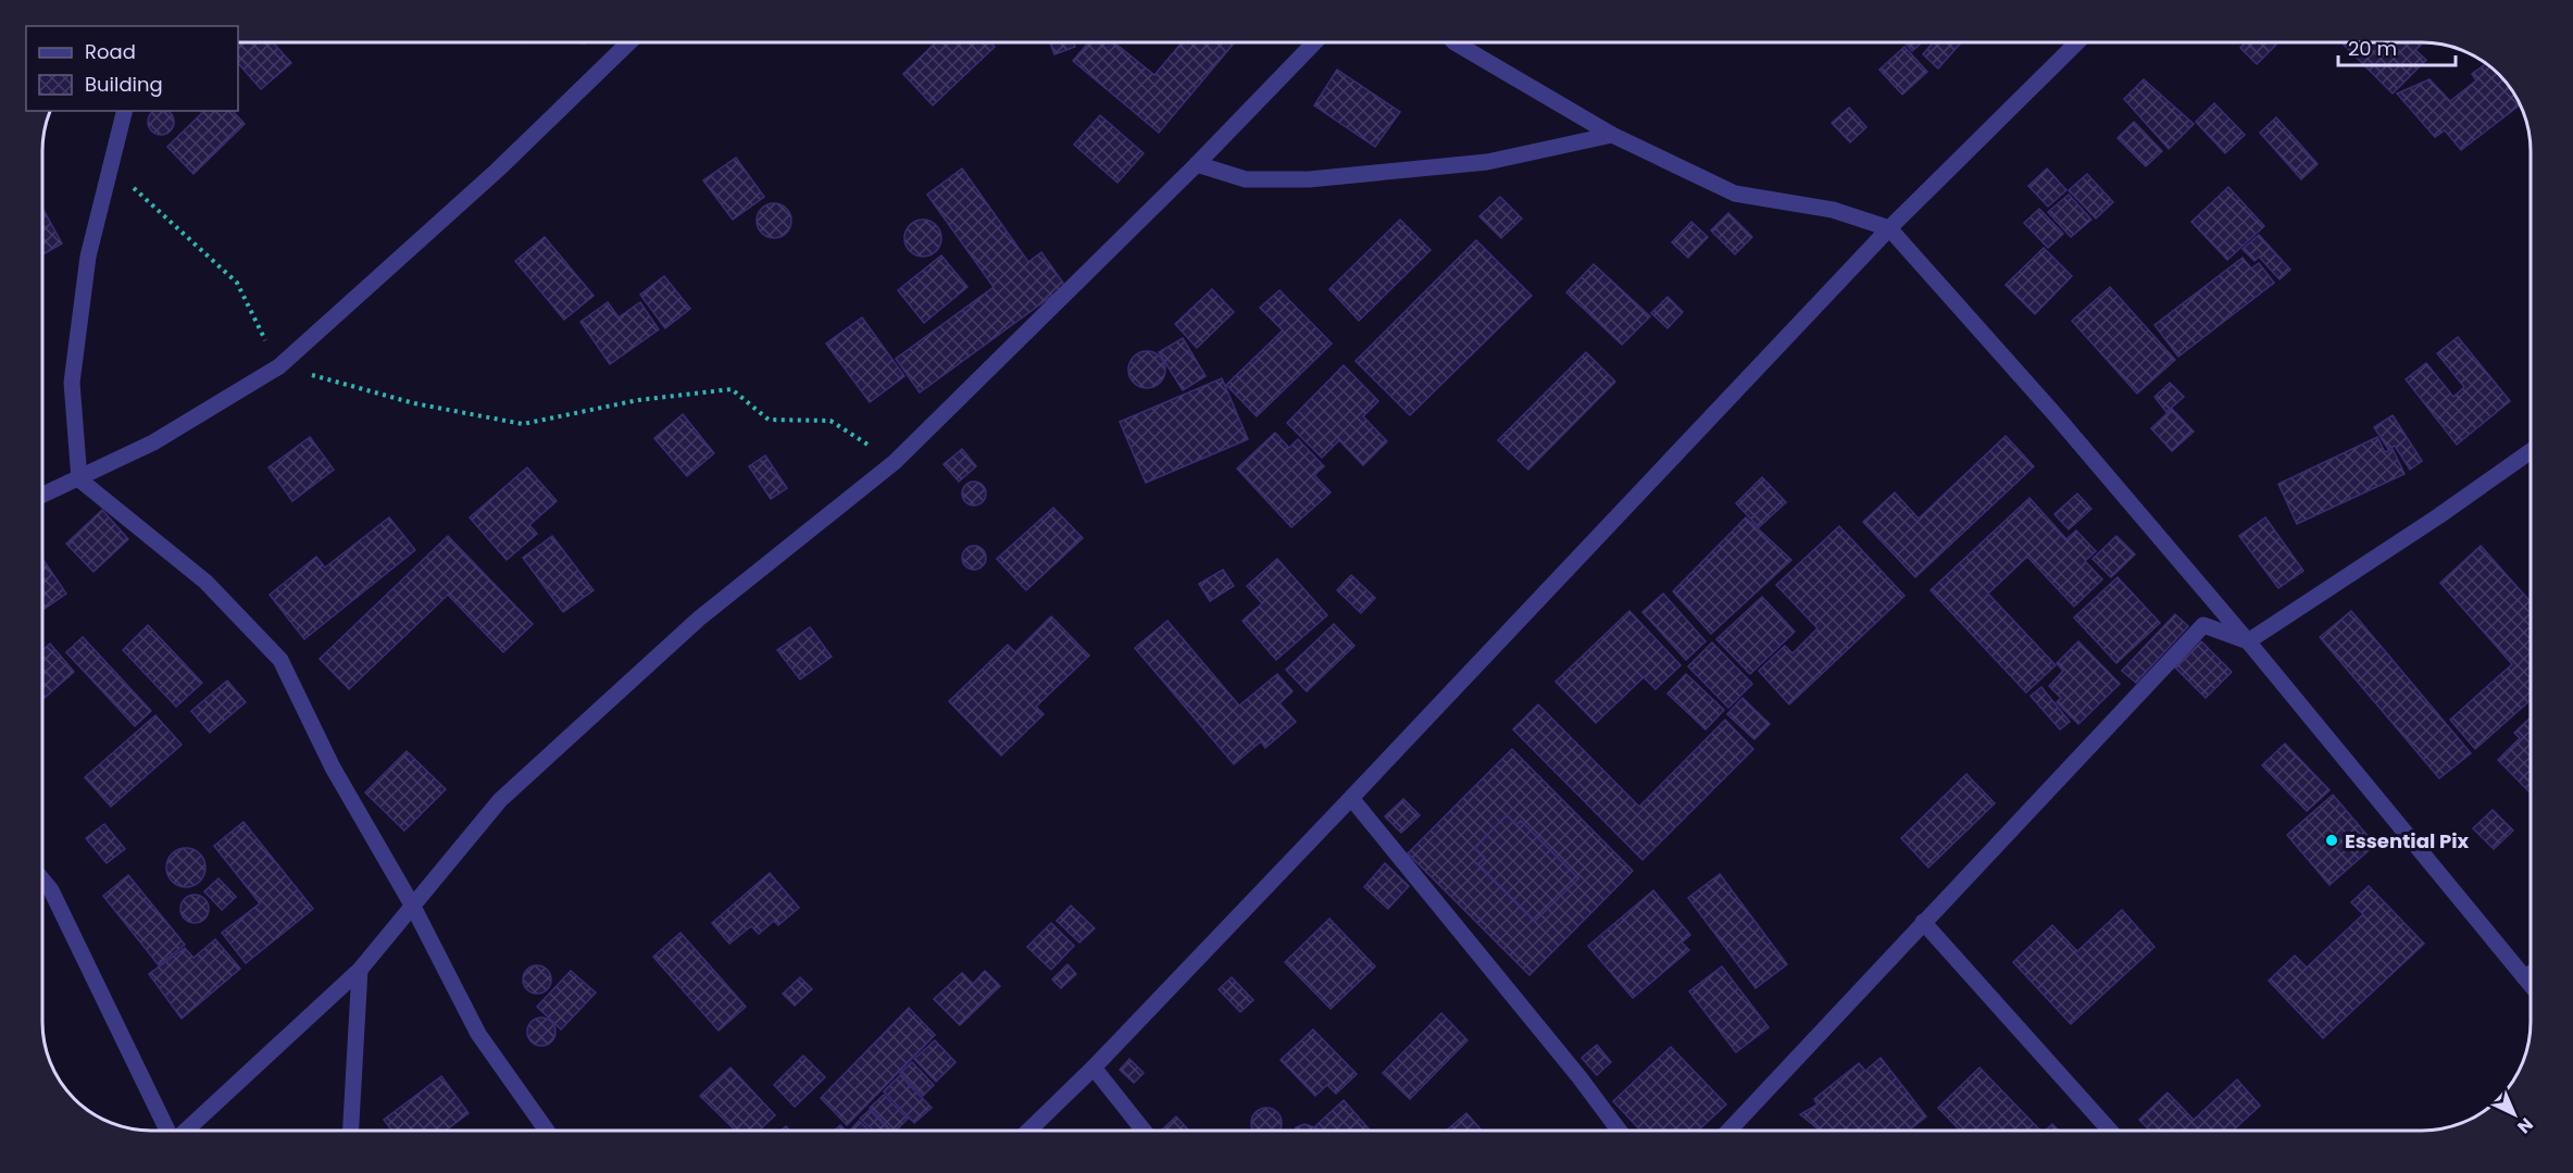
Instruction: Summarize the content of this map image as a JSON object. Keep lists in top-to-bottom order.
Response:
{
  "places": ["Essential Pix"],
  "legend": ["Road", "Building"],
  "scale_bar": "20 m",
  "north": "bottom right"
}
